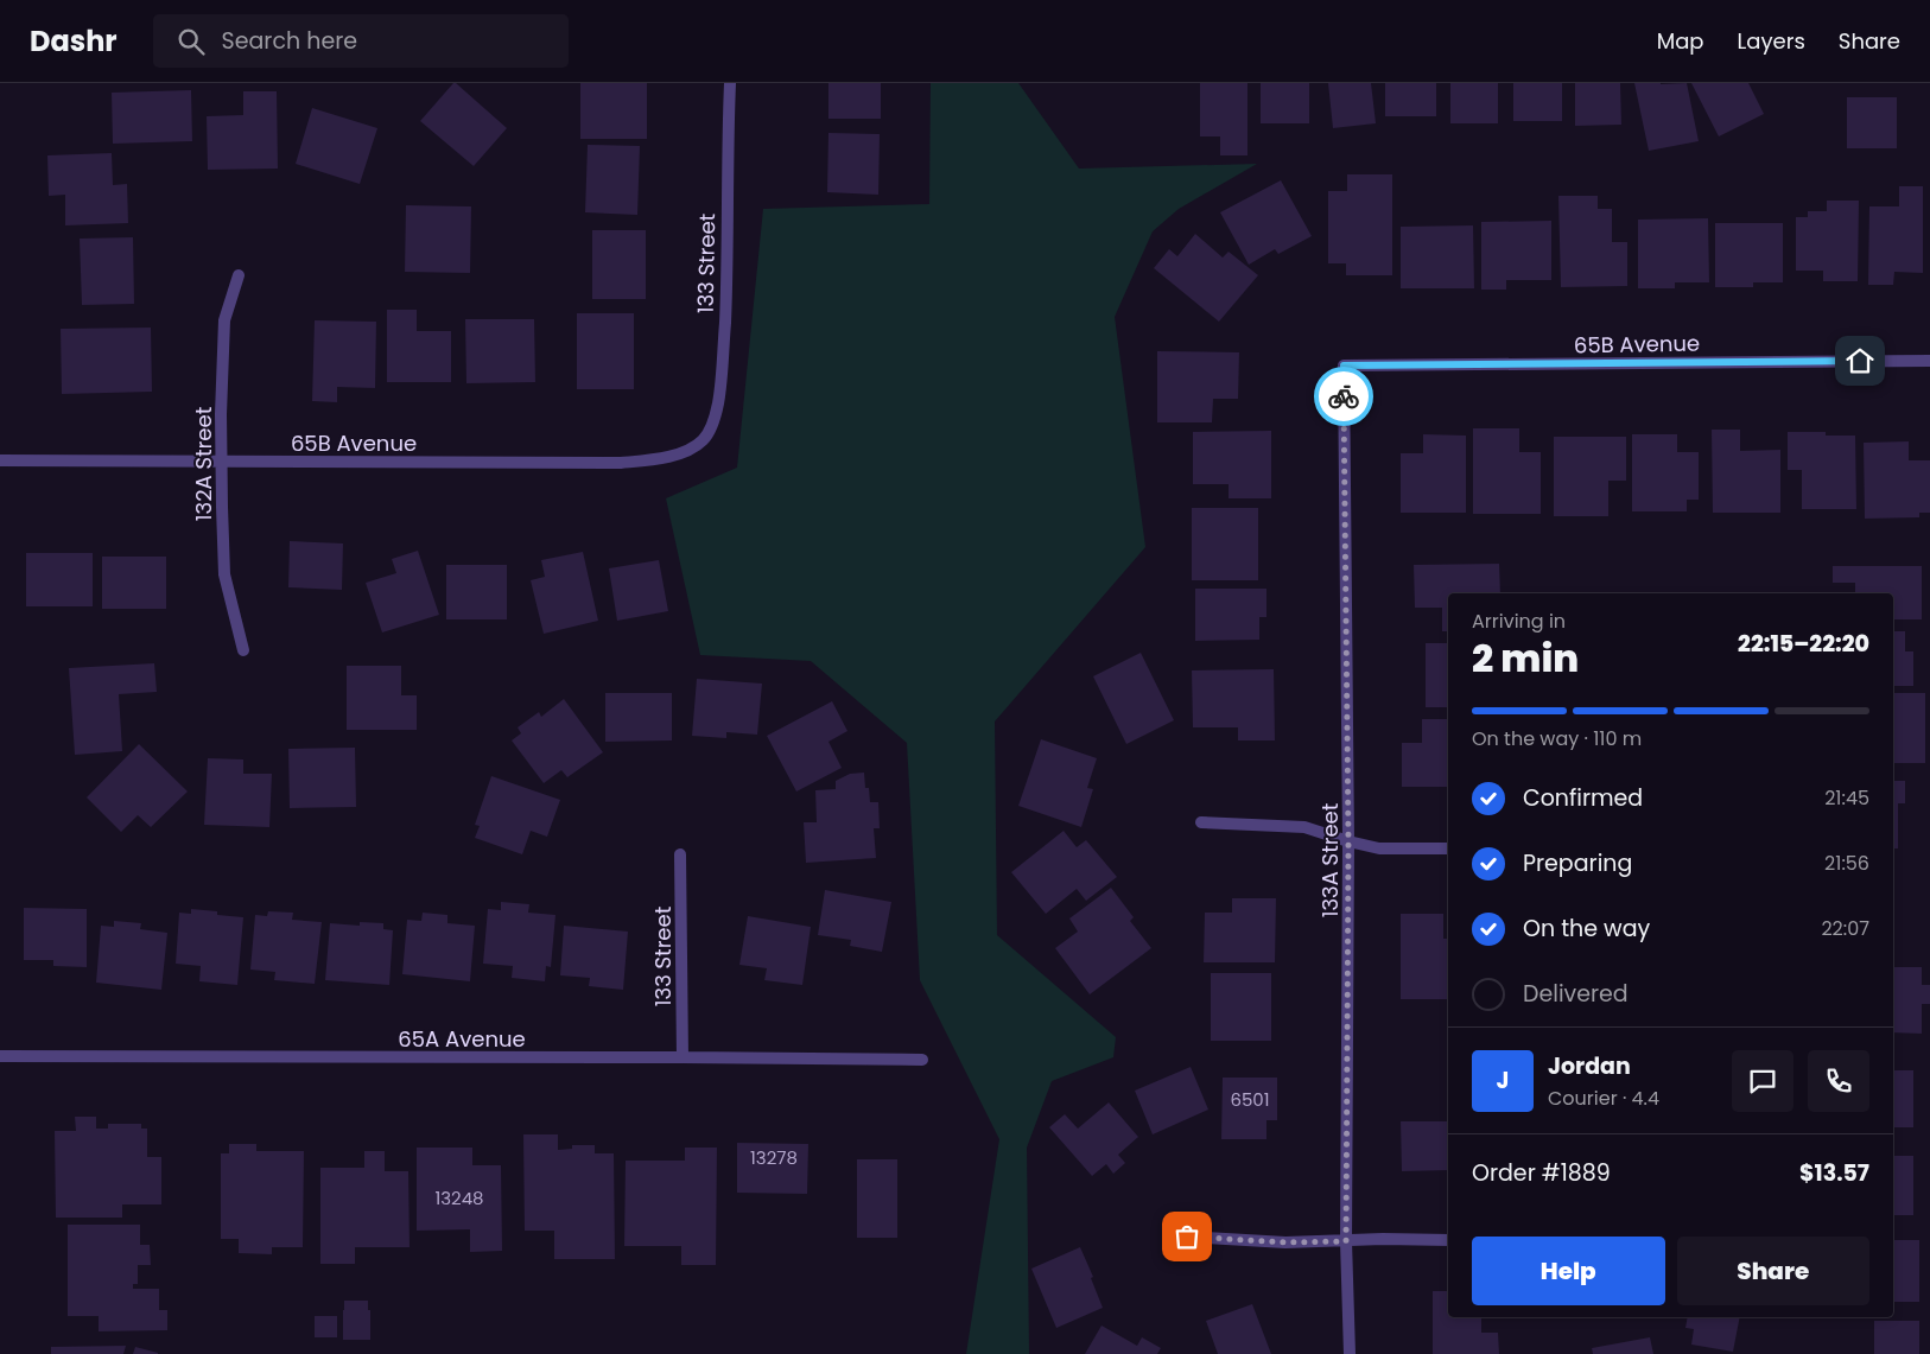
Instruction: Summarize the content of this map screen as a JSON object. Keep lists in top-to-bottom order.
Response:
{
  "streets": {
    "street": [
      "133 Street",
      "65B Avenue",
      "132A Street",
      "133A Street",
      "65A Avenue"
    ]
  },
  "crossings": [
    ["133 Street", "65B Avenue"],
    ["133 Street", "65A Avenue"],
    ["65B Avenue", "132A Street"],
    ["65B Avenue", "133A Street"]
  ],
  "house_numbers": ["6501", "13278", "13248"],
  "page": {
    "header": "Dashr",
    "search": "Search here",
    "nav": ["Map", "Layers", "Share"],
    "heading": ["2 min", "Arriving in", "22:15–22:20"],
    "panel": [
      "Jordan",
      "Courier · 4.4",
      "Order #1889",
      "$13.57"
    ],
    "bar": "On the way · 110 m",
    "list": [
      ["Confirmed", "21:45"],
      ["Preparing", "21:56"],
      ["On the way", "22:07"],
      "Delivered"
    ],
    "round": "J",
    "buttons": ["Help", "Share"]
  }
}
